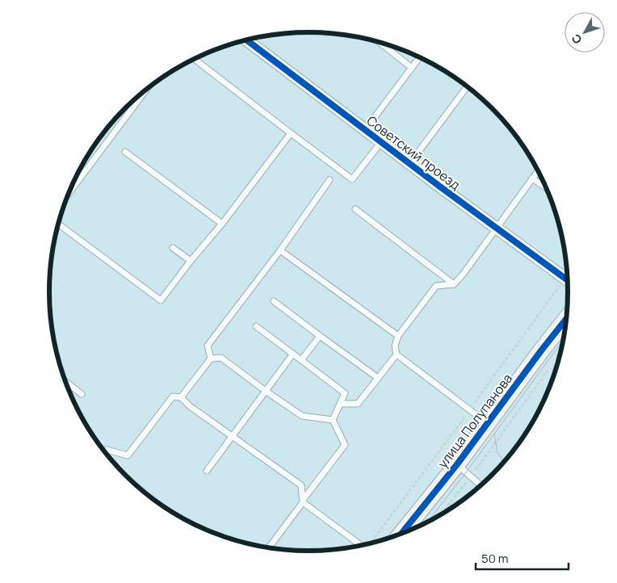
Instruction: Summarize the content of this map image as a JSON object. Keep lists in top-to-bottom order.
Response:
{
  "streets": {
    "street": ["Советский проезд", "улица Полупанова"]
  },
  "scale_bar": "50 m",
  "north": "bottom left"
}
